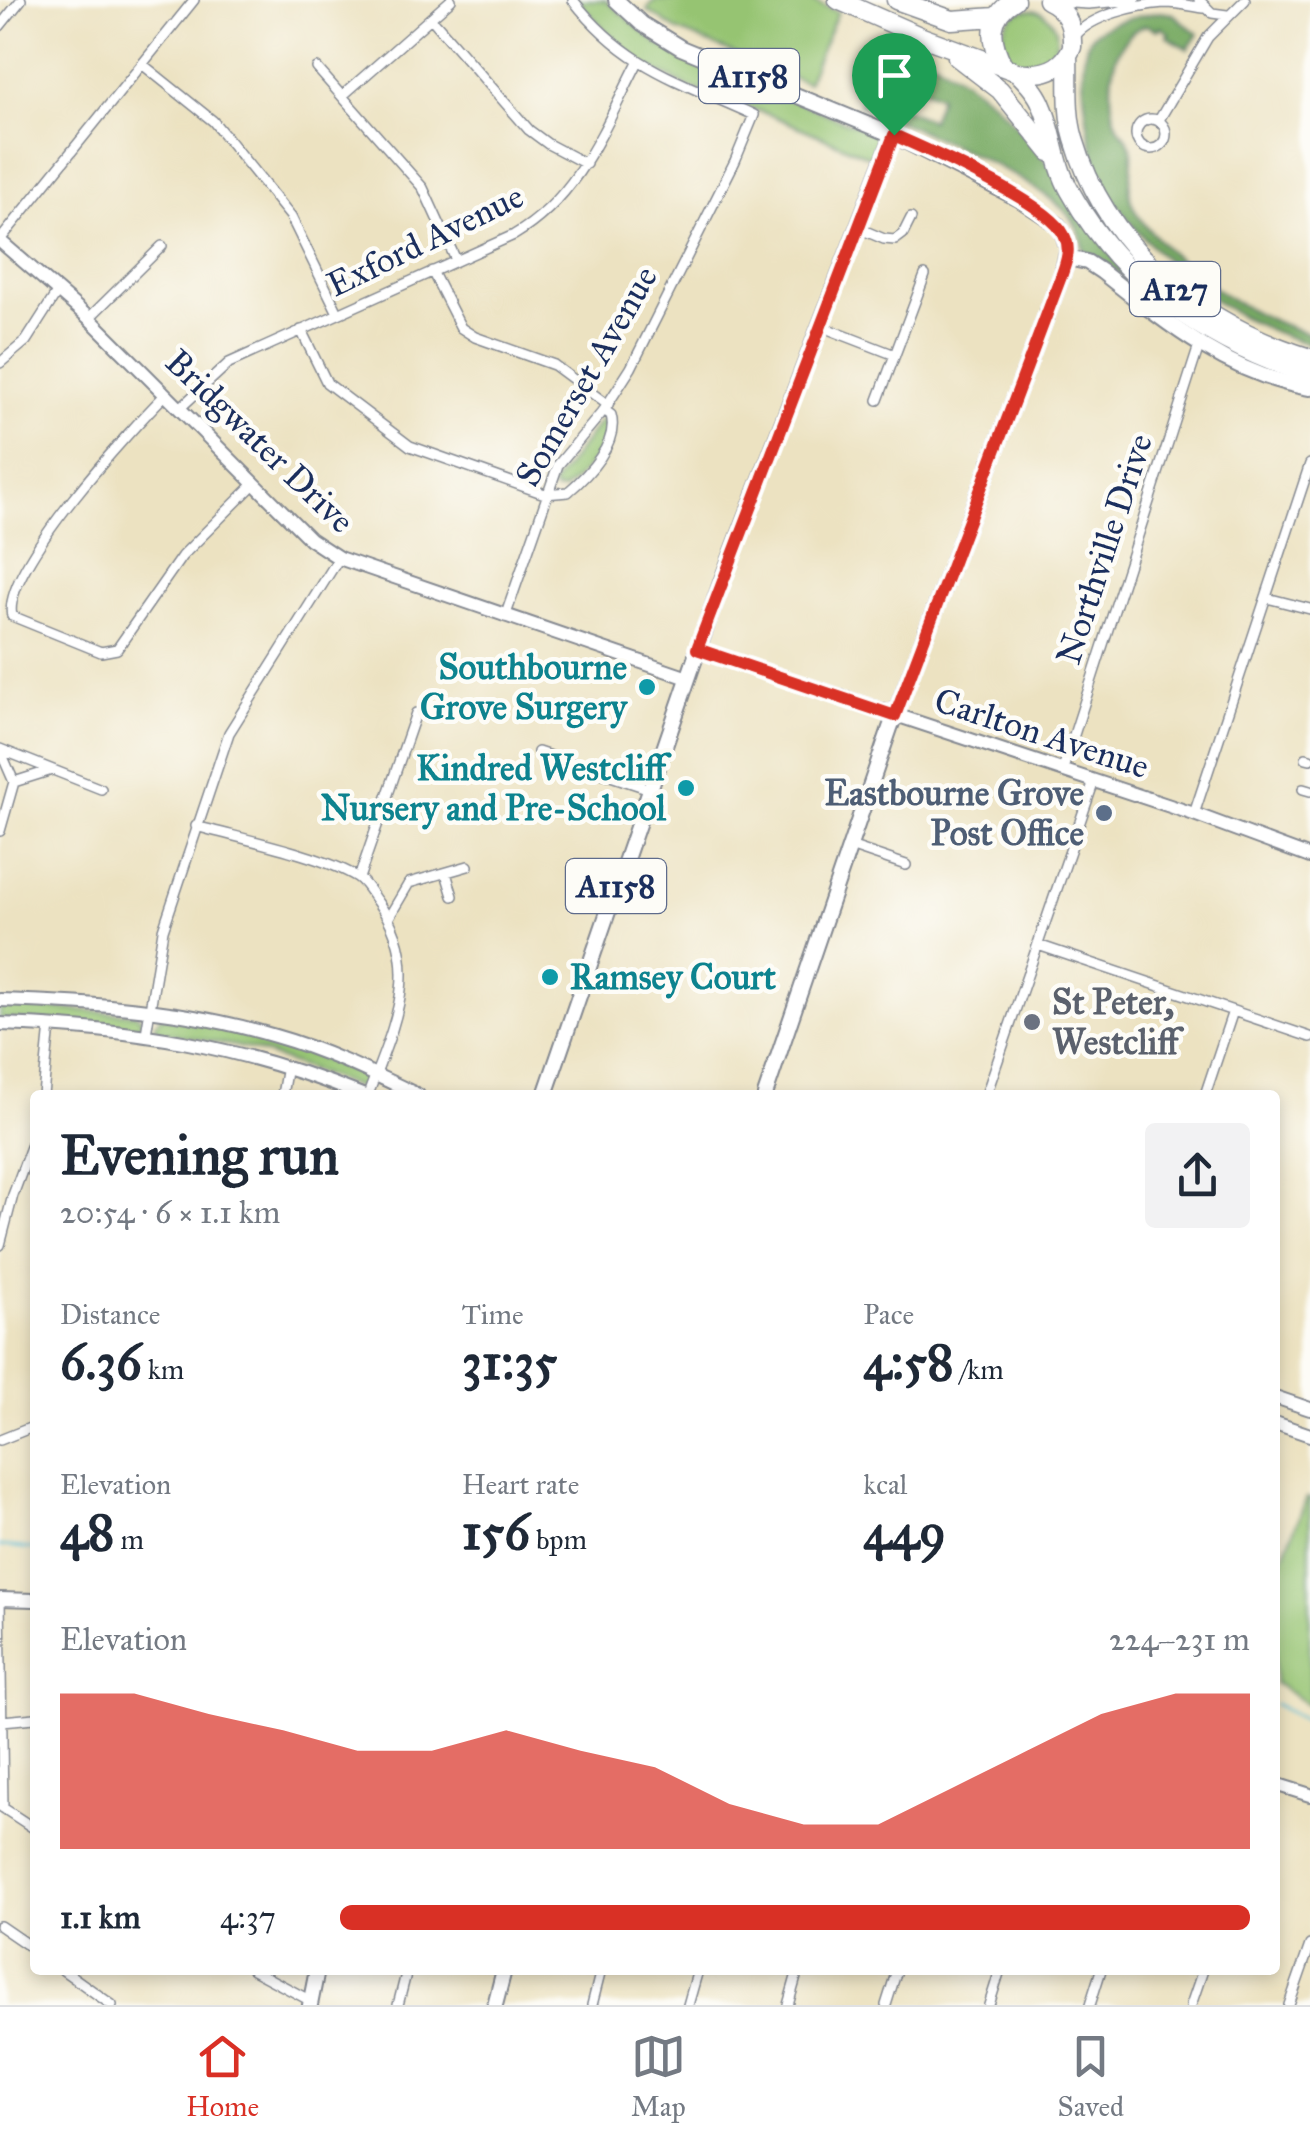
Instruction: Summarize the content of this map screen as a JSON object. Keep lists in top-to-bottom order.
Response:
{
  "streets": {
    "highway": ["A127"],
    "main road": ["A1158"],
    "street": [
      "Exford Avenue",
      "Somerset Avenue",
      "Bridgwater Drive",
      "Northville Drive",
      "Carlton Avenue"
    ]
  },
  "crossings": [
    ["A1158", "Bridgwater Drive"],
    ["A1158", "Carlton Avenue"],
    ["Exford Avenue", "Somerset Avenue"],
    ["Exford Avenue", "Bridgwater Drive"],
    ["Somerset Avenue", "Bridgwater Drive"],
    ["Northville Drive", "Carlton Avenue"]
  ],
  "places": [
    "Southbourne Grove Surgery",
    "Kindred Westcliff Nursery and Pre-School",
    "Eastbourne Grove Post Office",
    "Ramsey Court",
    "St Peter, Westcliff"
  ],
  "page": {
    "heading": ["Evening run", "20:54 · 6 × 1.1 km"],
    "stats": [
      ["Distance", "6.36 km"],
      ["Time", "31:35"],
      ["Pace", "4:58 /km"],
      ["Elevation", "48 m"],
      ["Heart rate", "156 bpm"],
      ["kcal", "449"]
    ],
    "chart": ["Elevation", "224–231 m"],
    "list": [
      {
        "name": "1.1 km",
        "note": "4:37"
      }
    ],
    "tabs": ["Home", "Map", "Saved"]
  }
}
